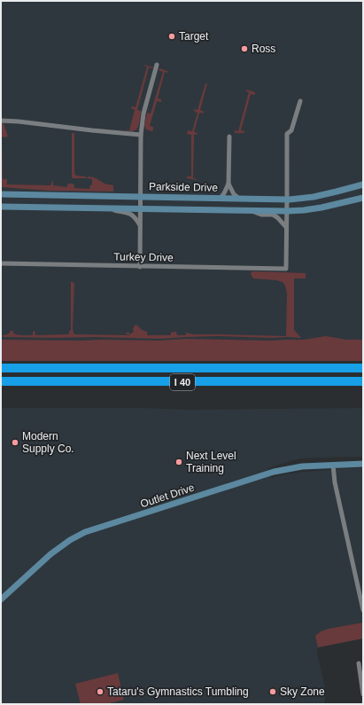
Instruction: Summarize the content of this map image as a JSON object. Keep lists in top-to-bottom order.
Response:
{
  "streets": {
    "highway": ["I 40"],
    "street": ["Parkside Drive", "Turkey Drive", "Outlet Drive"]
  },
  "places": [
    "Target",
    "Ross",
    "Modern Supply Co.",
    "Next Level Training",
    "Tataru's Gymnastics Tumbling",
    "Sky Zone"
  ]
}
